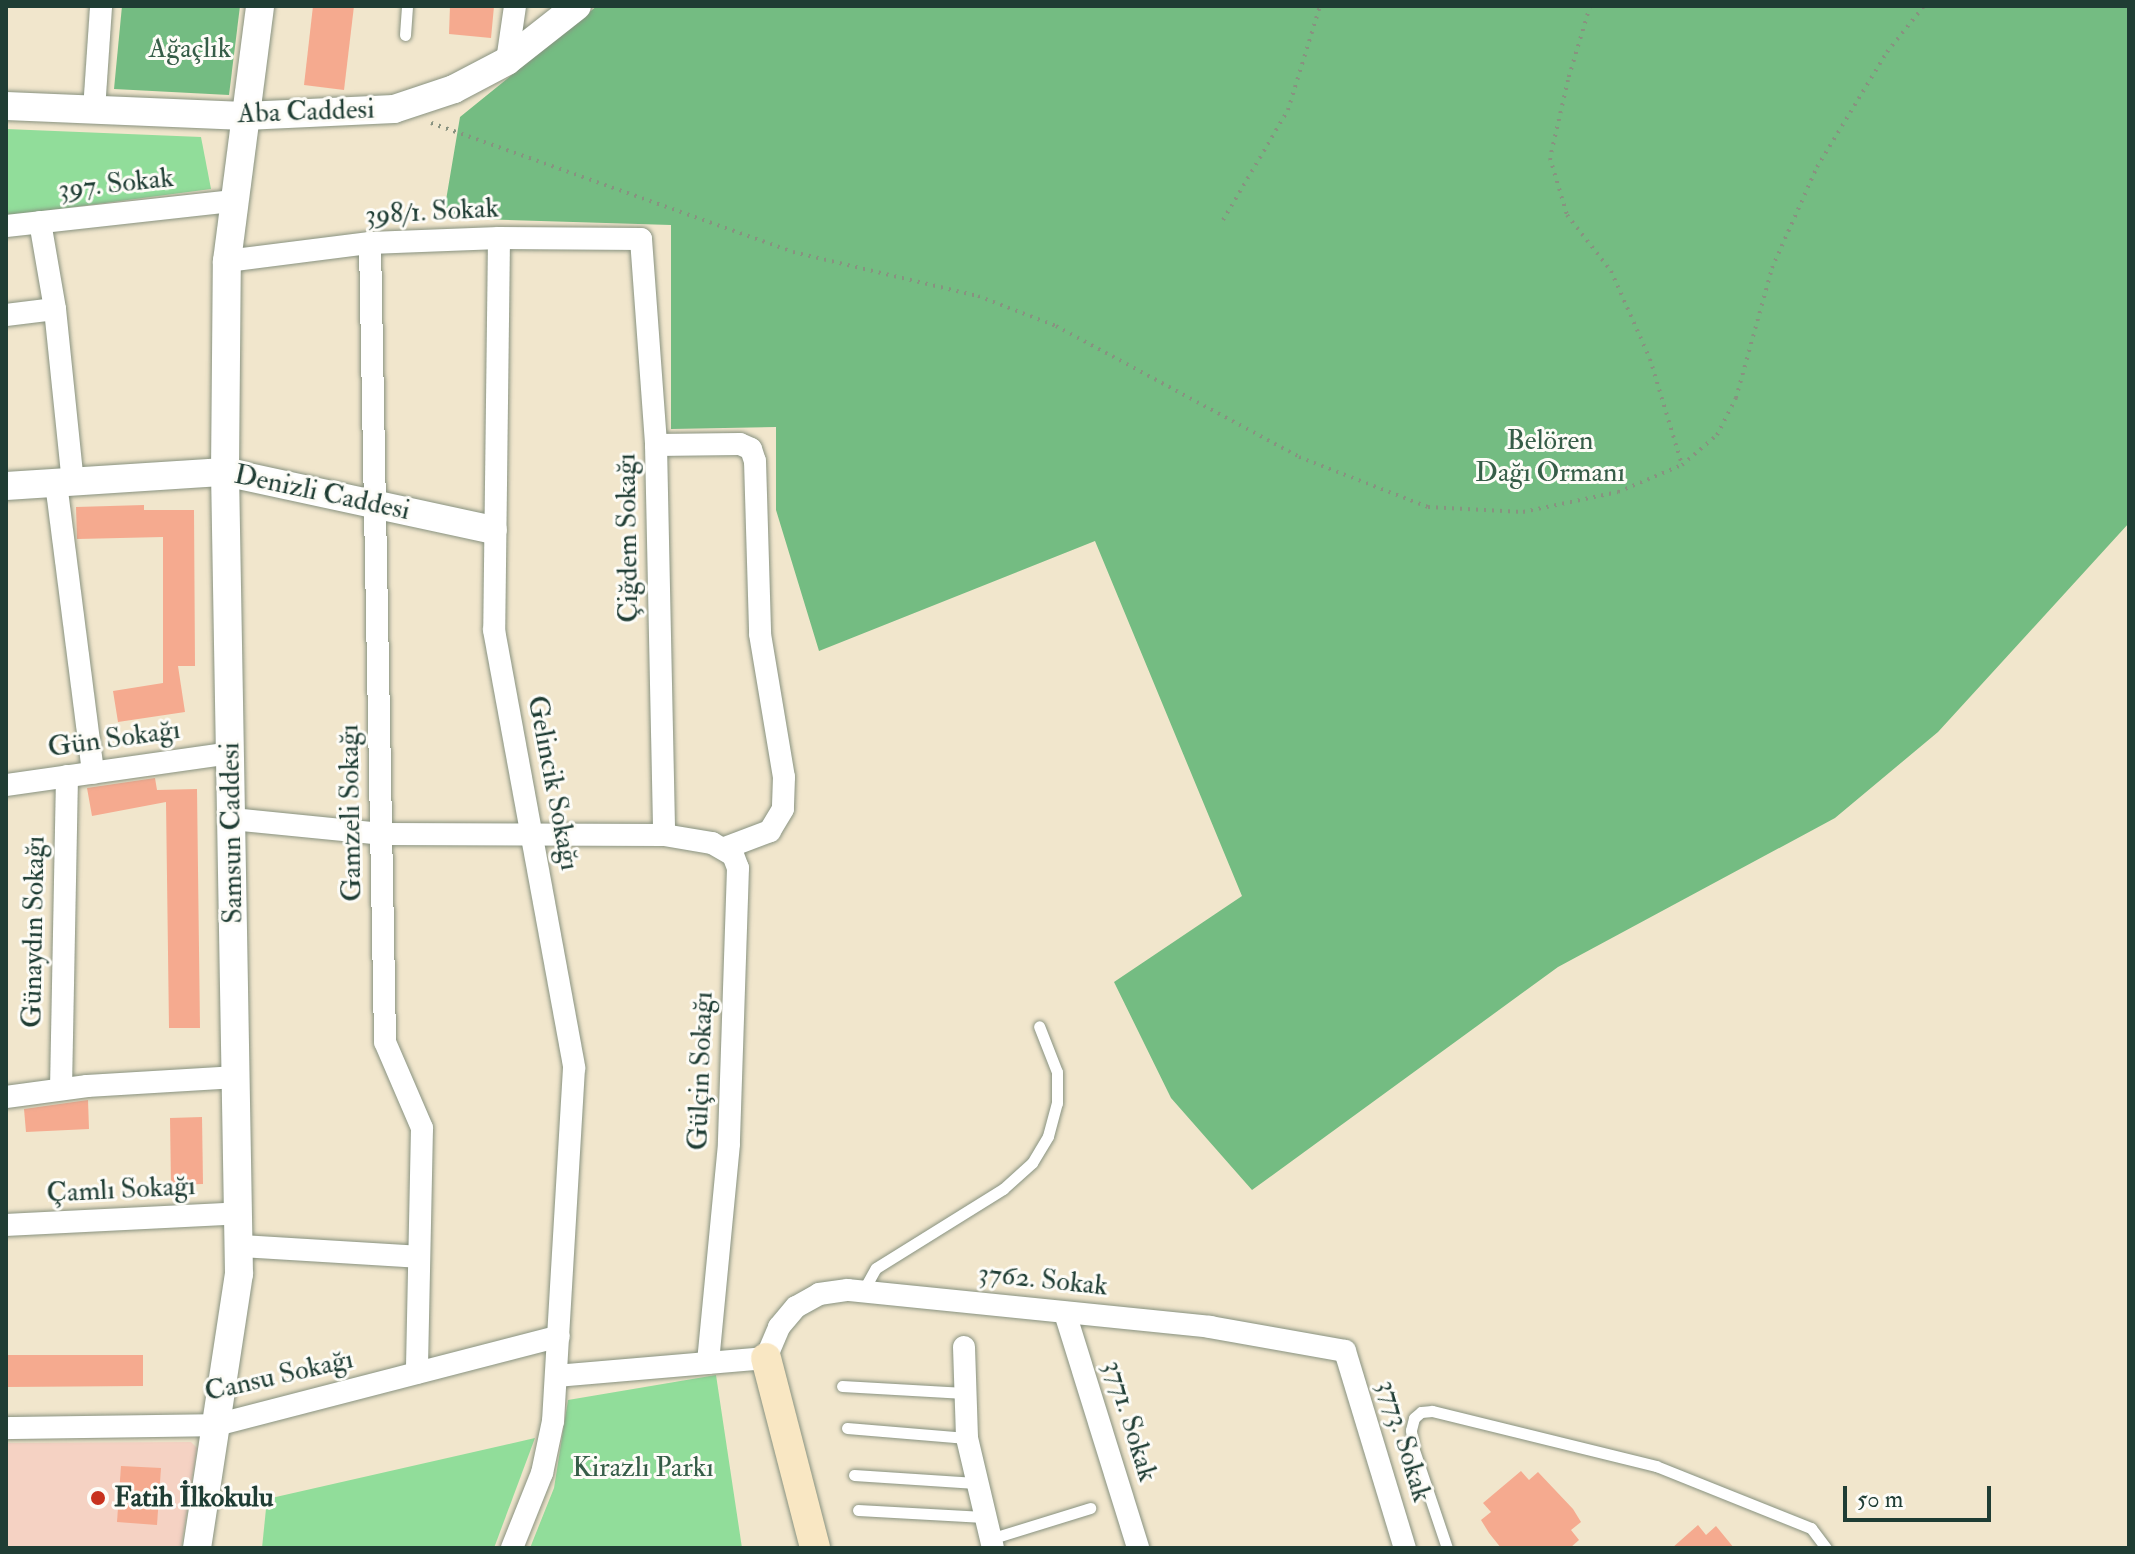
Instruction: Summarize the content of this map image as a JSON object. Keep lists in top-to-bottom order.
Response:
{
  "streets": {
    "street": [
      "Aba Caddesi",
      "397. Sokak",
      "398/1. Sokak",
      "Denizli Caddesi",
      "Çiğdem Sokağı",
      "Gün Sokağı",
      "Gelincik Sokağı",
      "Gamzeli Sokağı",
      "Samsun Caddesi",
      "Günaydın Sokağı",
      "Gülçin Sokağı",
      "Çamlı Sokağı",
      "3762. Sokak",
      "Cansu Sokağı",
      "3771. Sokak",
      "3773. Sokak"
    ]
  },
  "crossings": [
    ["Aba Caddesi", "Samsun Caddesi"],
    ["397. Sokak", "Samsun Caddesi"],
    ["398/1. Sokak", "Çiğdem Sokağı"],
    ["398/1. Sokak", "Gelincik Sokağı"],
    ["398/1. Sokak", "Gamzeli Sokağı"],
    ["398/1. Sokak", "Samsun Caddesi"],
    ["Denizli Caddesi", "Gelincik Sokağı"],
    ["Denizli Caddesi", "Gamzeli Sokağı"],
    ["Denizli Caddesi", "Samsun Caddesi"],
    ["Gün Sokağı", "Samsun Caddesi"],
    ["Gün Sokağı", "Günaydın Sokağı"],
    ["Gelincik Sokağı", "Cansu Sokağı"],
    ["Gamzeli Sokağı", "Cansu Sokağı"],
    ["Samsun Caddesi", "Çamlı Sokağı"],
    ["Samsun Caddesi", "Cansu Sokağı"],
    ["3762. Sokak", "3771. Sokak"],
    ["3762. Sokak", "3773. Sokak"]
  ],
  "parks": ["Ağaçlık", "Belören Dağı Ormanı", "Kirazlı Parkı"],
  "places": ["Fatih İlkokulu"],
  "scale_bar": "50 m"
}
